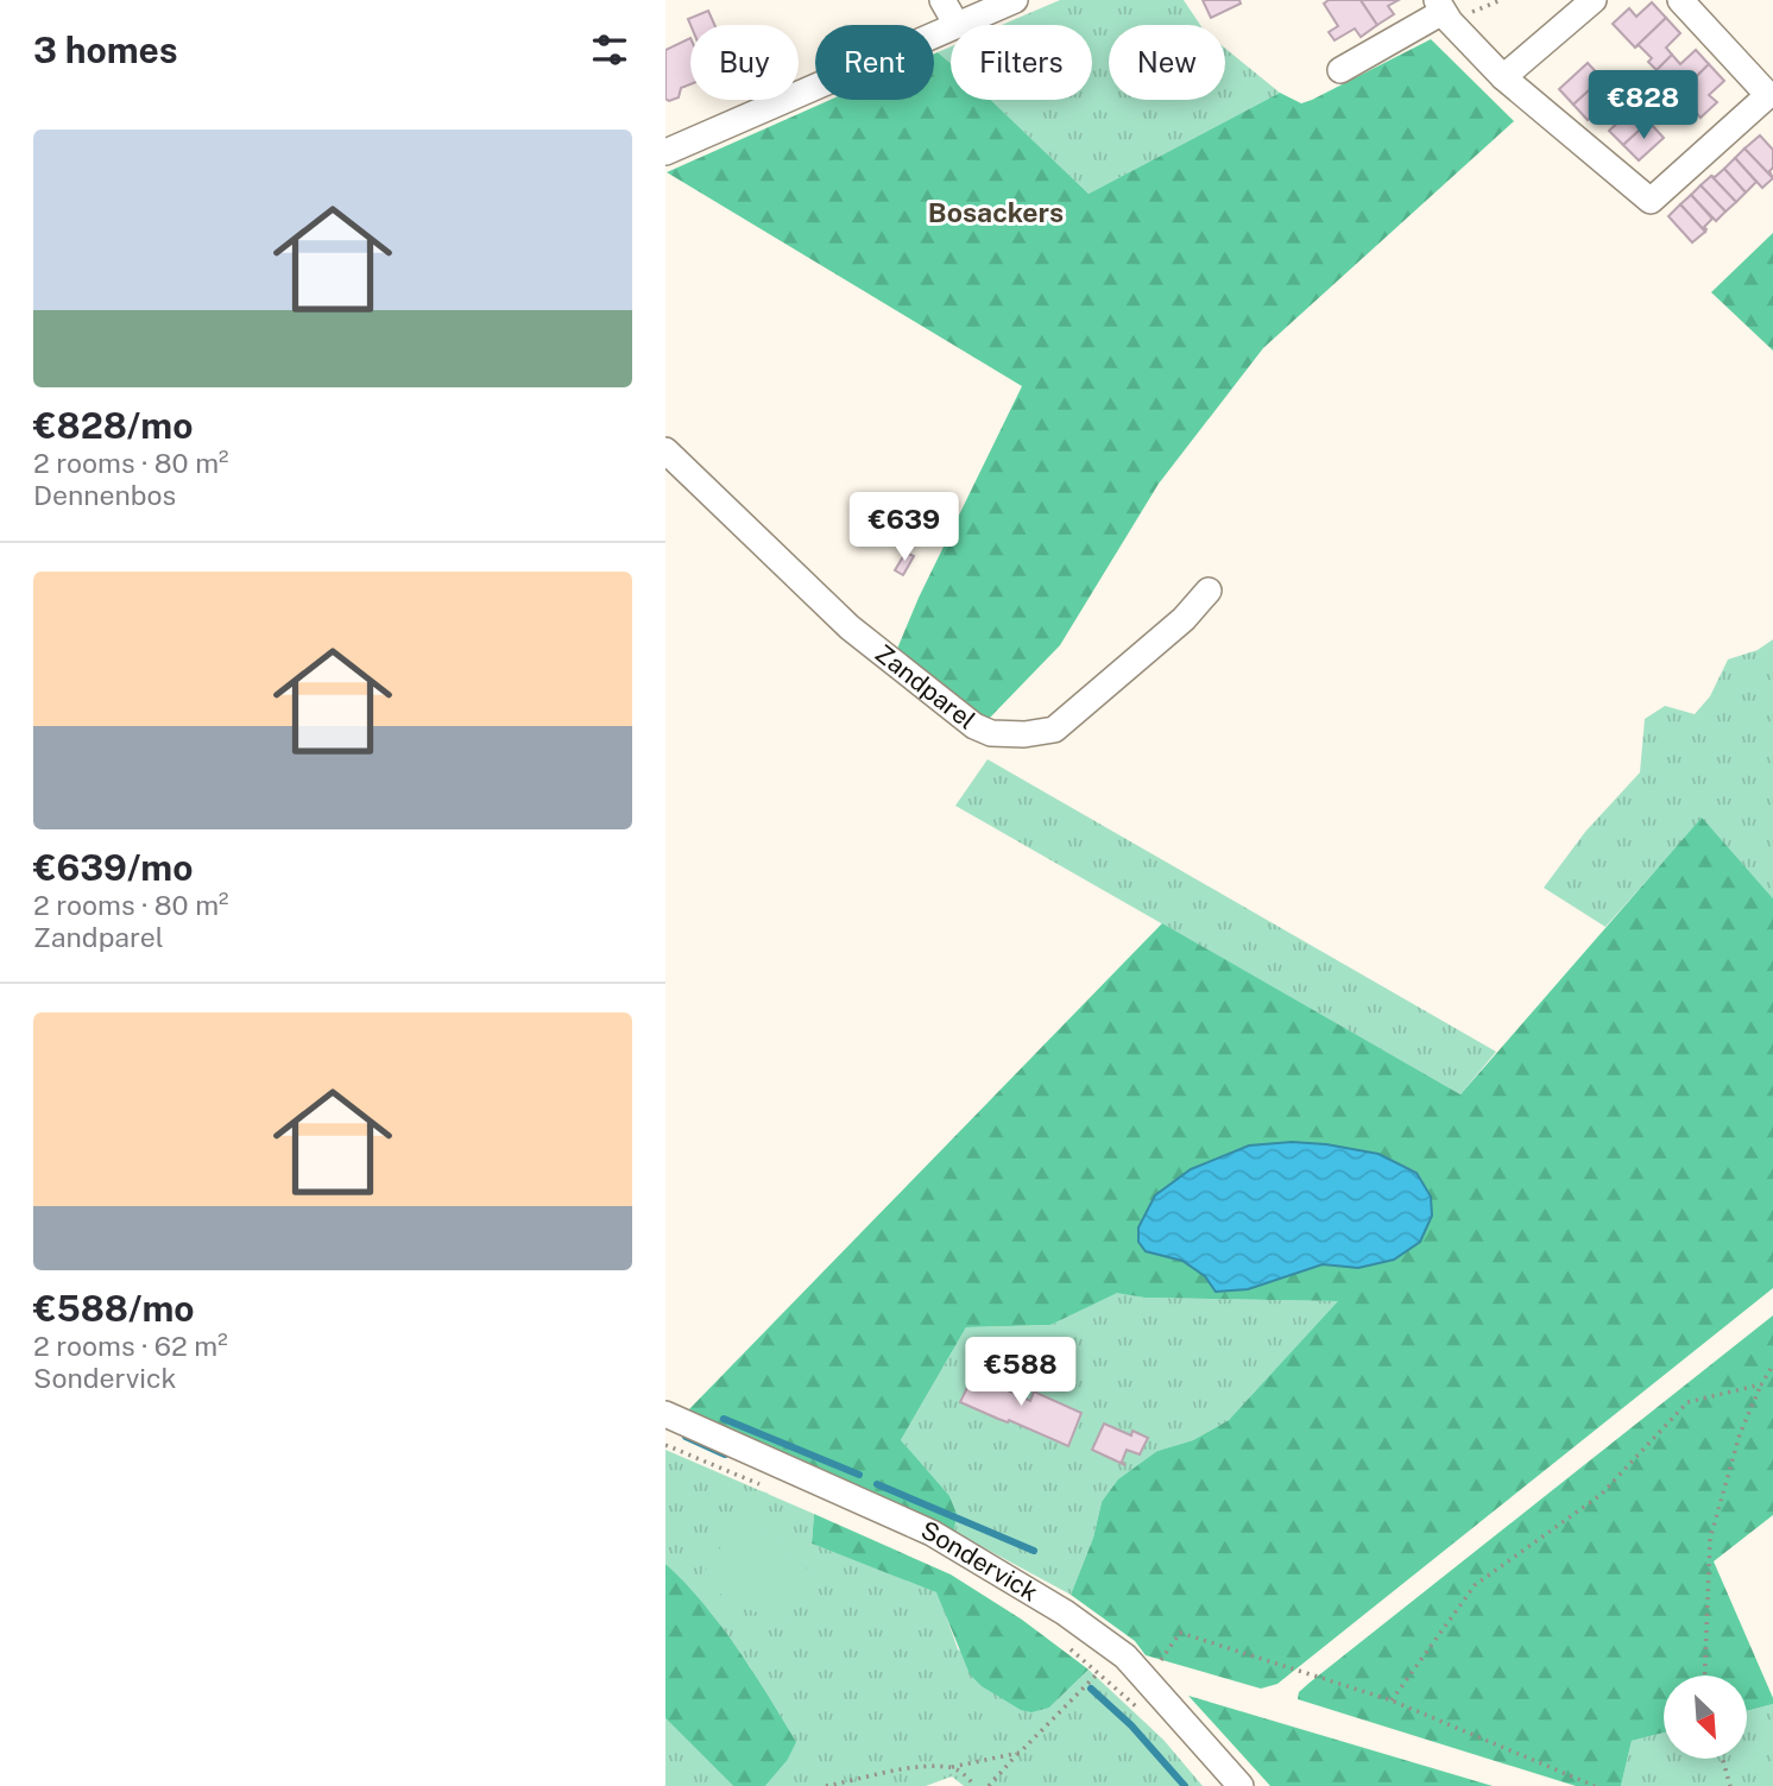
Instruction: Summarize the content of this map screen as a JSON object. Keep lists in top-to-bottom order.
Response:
{
  "streets": {
    "street": ["Zandparel", "Sondervick"]
  },
  "districts": ["Bosackers"],
  "north": "bottom right",
  "page": {
    "heading": "3 homes",
    "chip": [
      "Buy",
      "Rent",
      "Filters",
      "New"
    ],
    "price": ["€828", "€639", "€588"],
    "list": [
      {
        "name": "€828/mo",
        "note": "2 rooms · 80 m² · Dennenbos"
      },
      {
        "name": "€639/mo",
        "note": "2 rooms · 80 m² · Zandparel"
      },
      {
        "name": "€588/mo",
        "note": "2 rooms · 62 m² · Sondervick"
      }
    ]
  }
}
